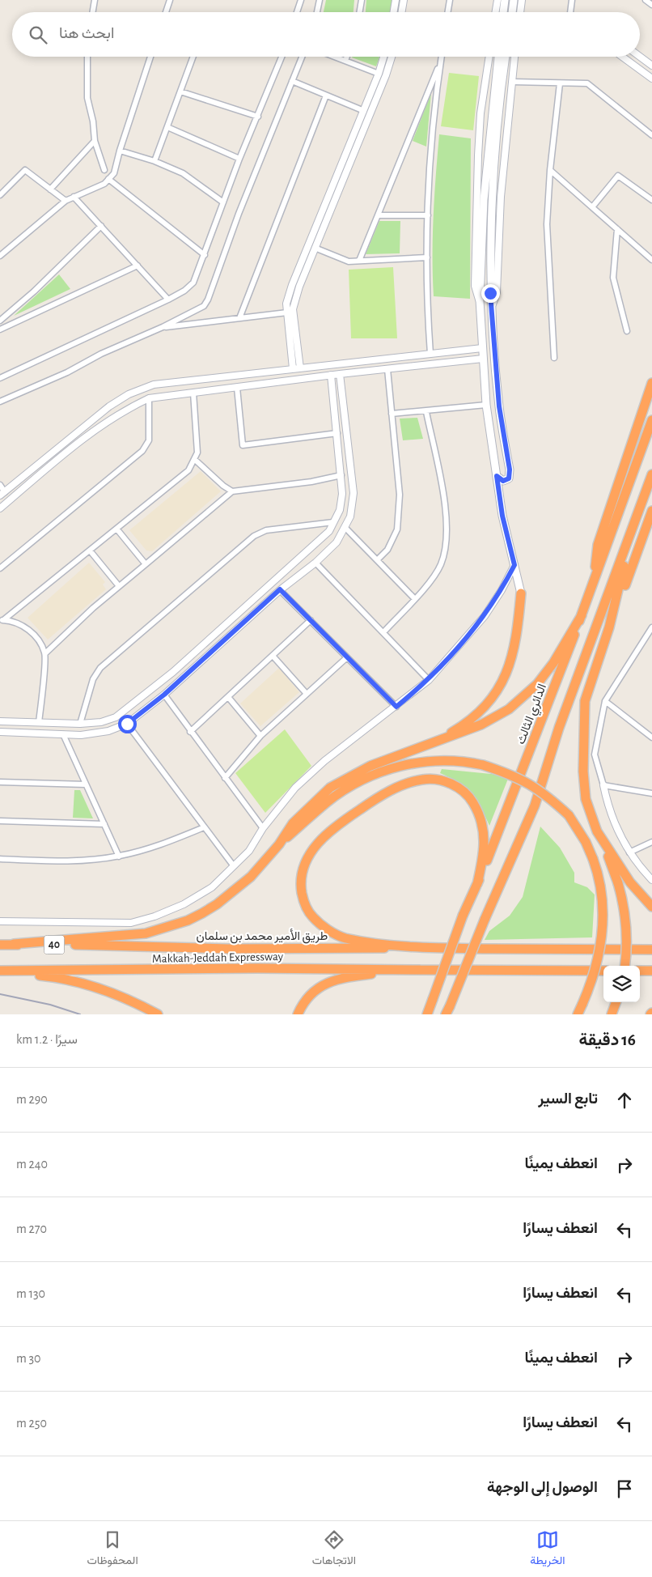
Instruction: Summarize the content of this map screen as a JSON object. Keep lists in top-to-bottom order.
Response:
{
  "streets": {
    "highway": [
      "الدائري الثالث",
      "طريق الأمير محمد بن سلمان",
      "40",
      "Makkah-Jeddah Expressway"
    ]
  },
  "crossings": [
    ["طريق الأمير محمد بن سلمان", "40"]
  ],
  "page": {
    "search": "ابحث هنا",
    "heading": ["16 دقيقة", "سيرًا · 1.2 km"],
    "list": [
      ["تابع السير", "290 m"],
      ["انعطف يمينًا", "240 m"],
      ["انعطف يسارًا", "270 m"],
      ["انعطف يسارًا", "130 m"],
      ["انعطف يمينًا", "30 m"],
      ["انعطف يسارًا", "250 m"],
      "الوصول إلى الوجهة"
    ],
    "nav": ["الخريطة", "الاتجاهات", "المحفوظات"]
  }
}
